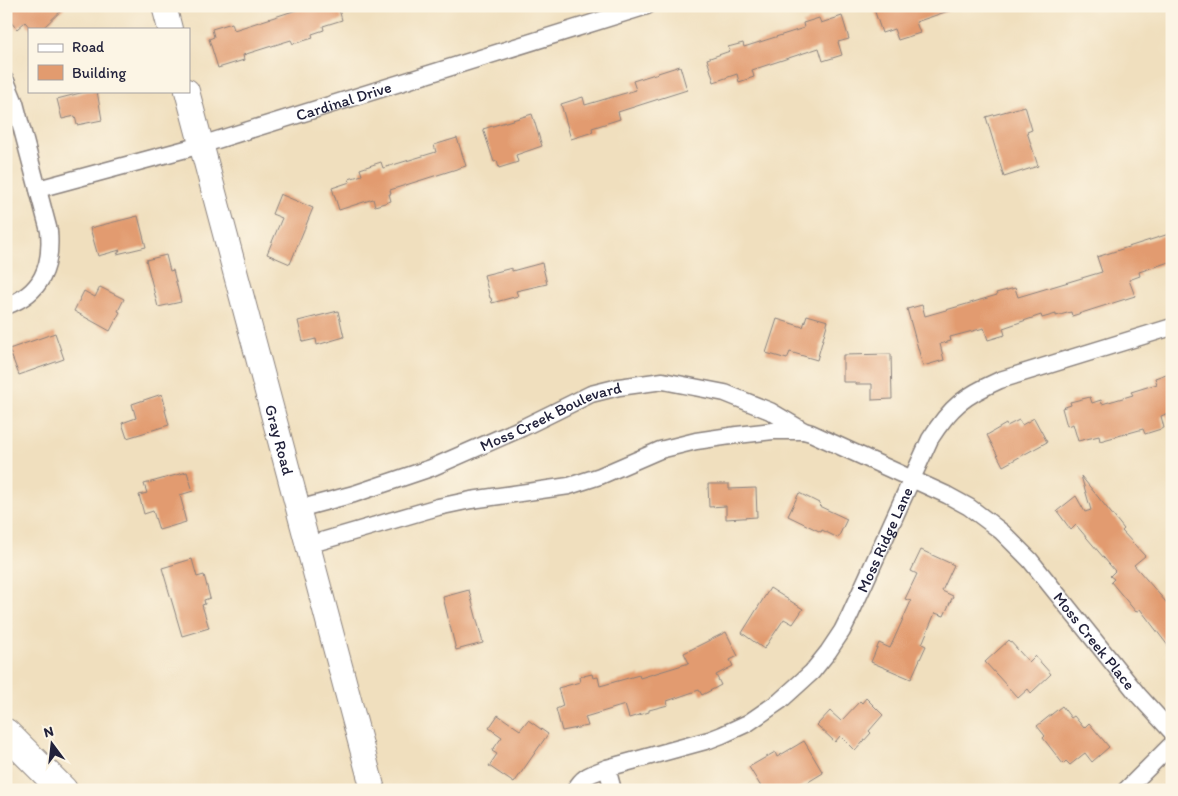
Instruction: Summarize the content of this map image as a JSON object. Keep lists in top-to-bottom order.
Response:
{
  "streets": {
    "street": [
      "Cardinal Drive",
      "Moss Creek Boulevard",
      "Gray Road",
      "Moss Ridge Lane",
      "Moss Creek Place"
    ]
  },
  "crossings": [
    ["Cardinal Drive", "Gray Road"],
    ["Moss Creek Boulevard", "Gray Road"],
    ["Moss Creek Boulevard", "Moss Ridge Lane"],
    ["Moss Creek Boulevard", "Moss Creek Place"]
  ],
  "legend": ["Road", "Building"],
  "north": "top"
}
